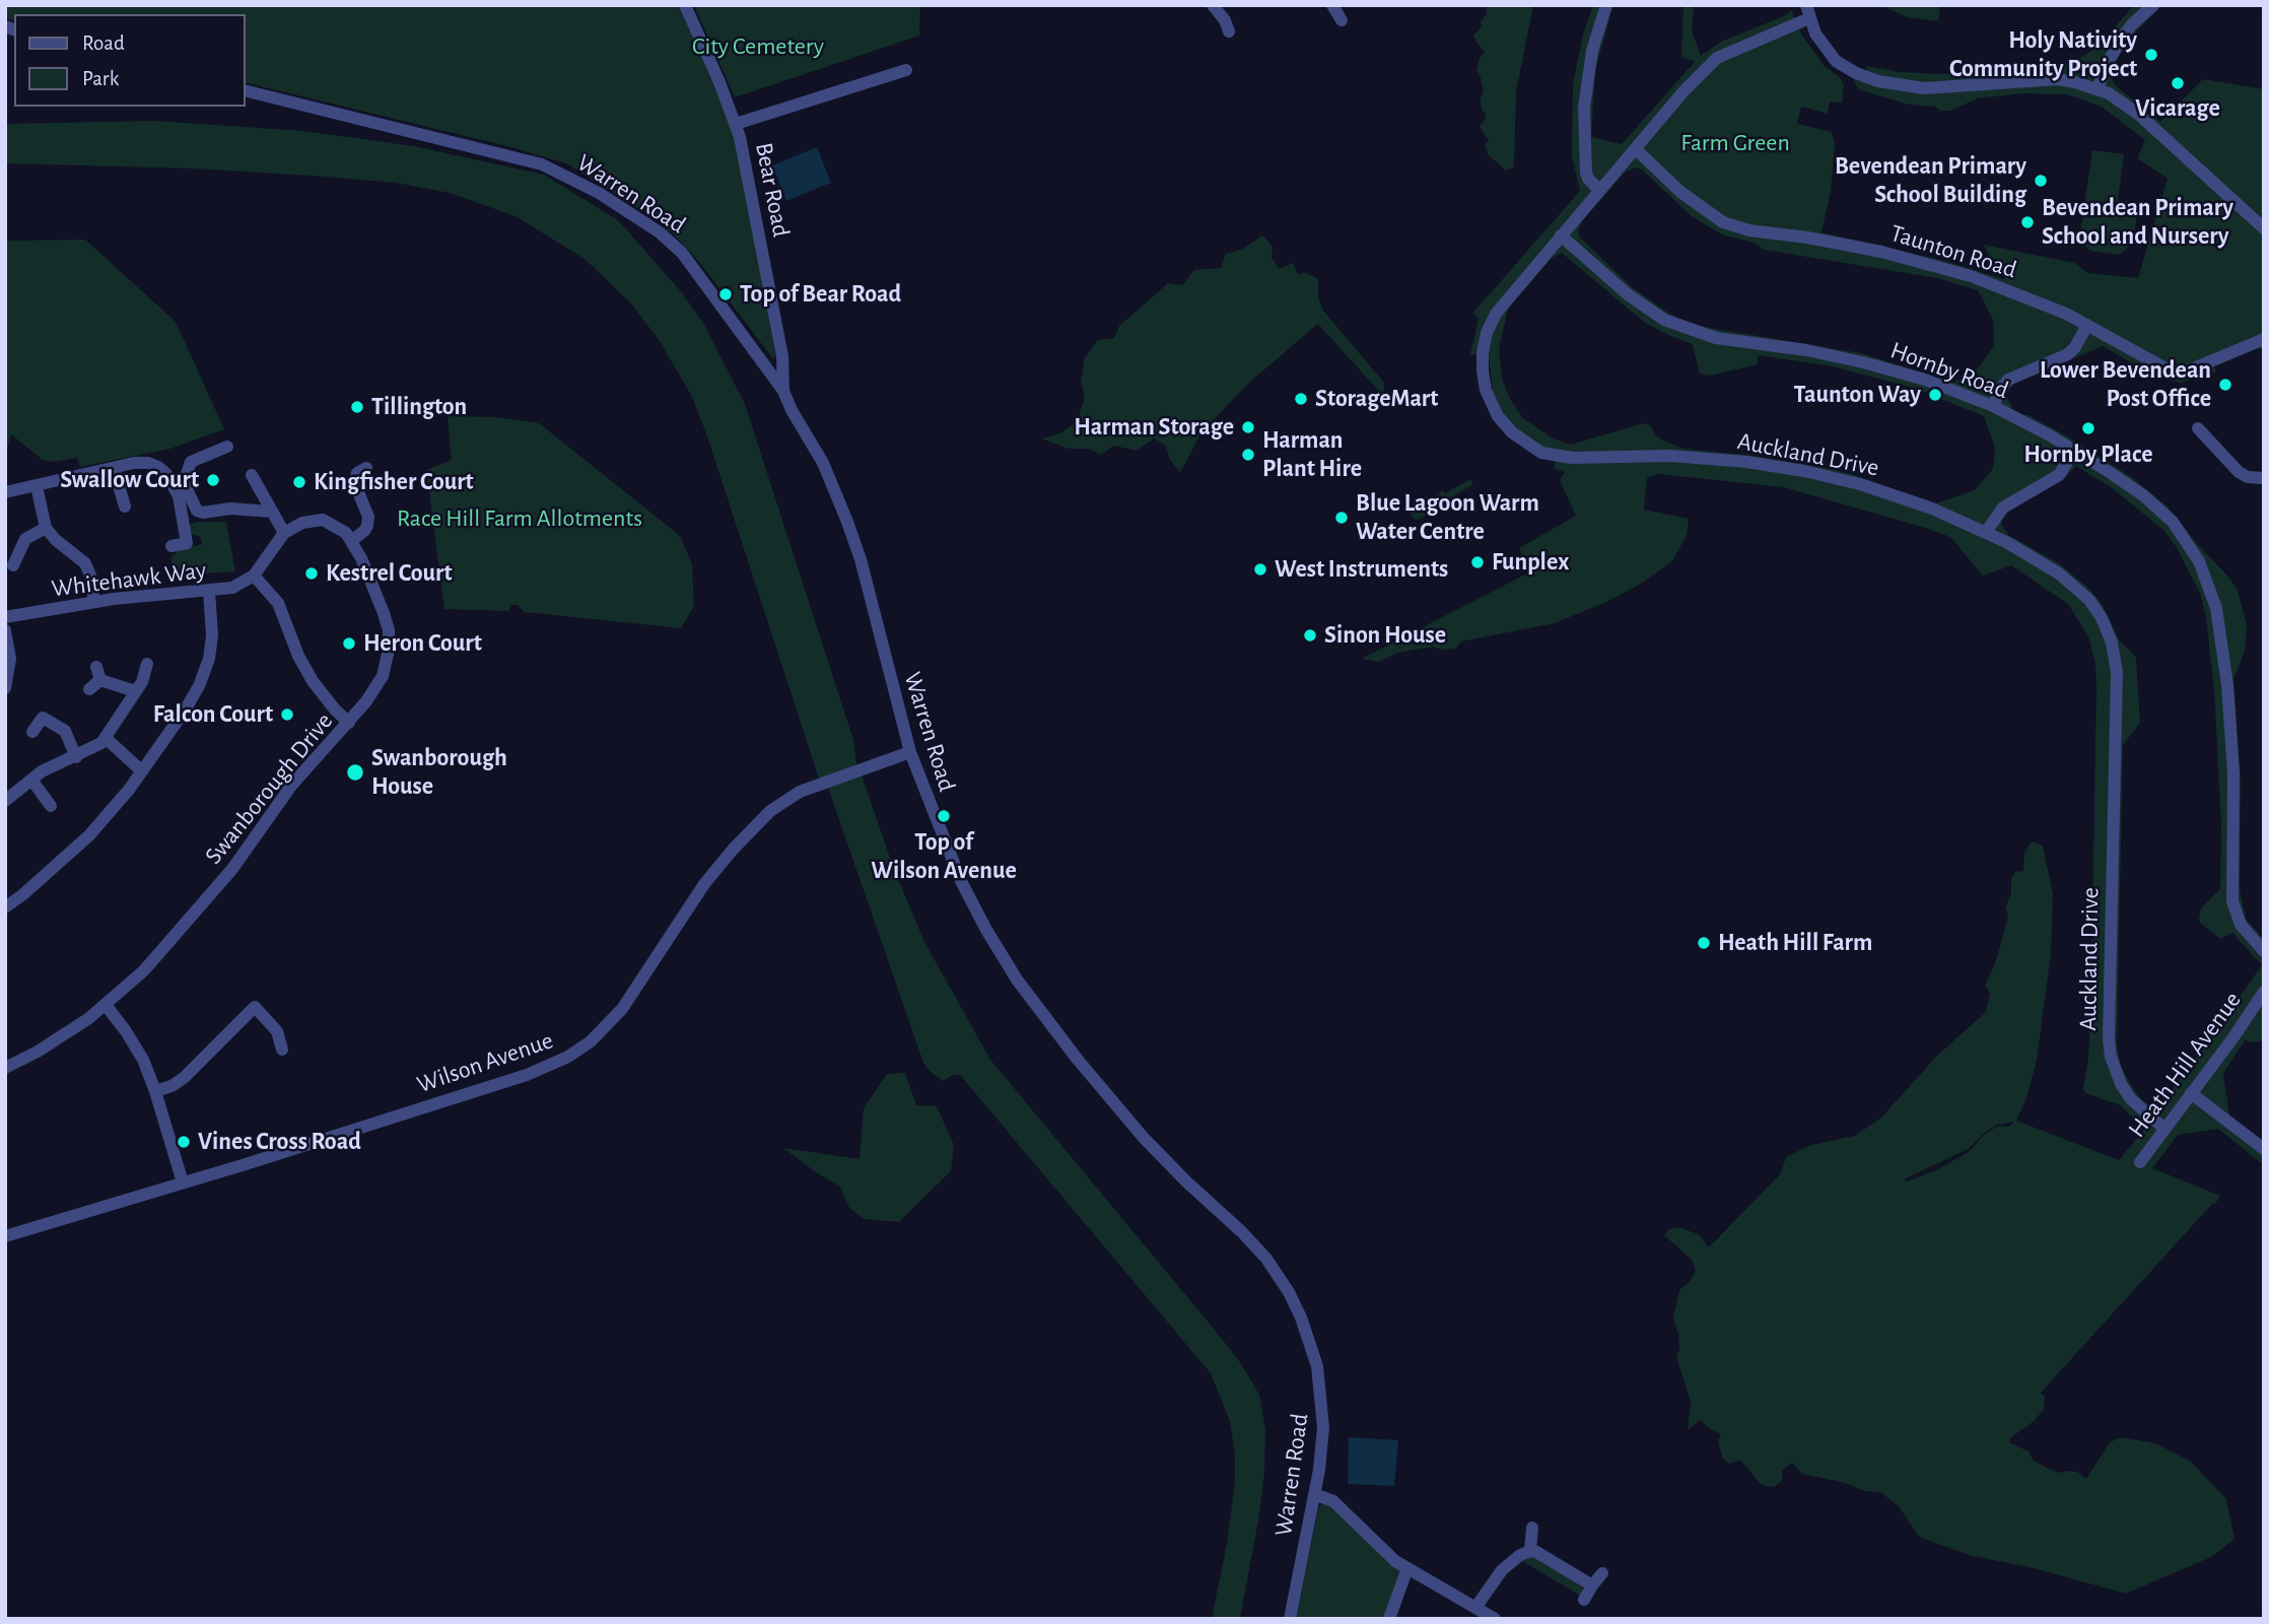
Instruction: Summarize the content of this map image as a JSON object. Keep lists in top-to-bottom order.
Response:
{
  "streets": {
    "street": [
      "Bear Road",
      "Warren Road",
      "Taunton Road",
      "Hornby Road",
      "Auckland Drive",
      "Whitehawk Way",
      "Swanborough Drive",
      "Wilson Avenue",
      "Heath Hill Avenue"
    ]
  },
  "crossings": [
    ["Bear Road", "Warren Road"],
    ["Warren Road", "Wilson Avenue"],
    ["Taunton Road", "Auckland Drive"],
    ["Hornby Road", "Auckland Drive"],
    ["Auckland Drive", "Heath Hill Avenue"]
  ],
  "parks": ["City Cemetery", "Farm Green", "Race Hill Farm Allotments"],
  "places": [
    "Holy Nativity Community Project",
    "Vicarage",
    "Bevendean Primary School Building",
    "Bevendean Primary School and Nursery",
    "Top of Bear Road",
    "Lower Bevendean Post Office",
    "Taunton Way",
    "StorageMart",
    "Tillington",
    "Harman Storage",
    "Hornby Place",
    "Harman Plant Hire",
    "Swallow Court",
    "Kingfisher Court",
    "Blue Lagoon Warm Water Centre",
    "Funplex",
    "West Instruments",
    "Kestrel Court",
    "Sinon House",
    "Heron Court",
    "Falcon Court",
    "Swanborough House",
    "Top of Wilson Avenue",
    "Heath Hill Farm",
    "Vines Cross Road"
  ],
  "legend": ["Road", "Park"]
}
